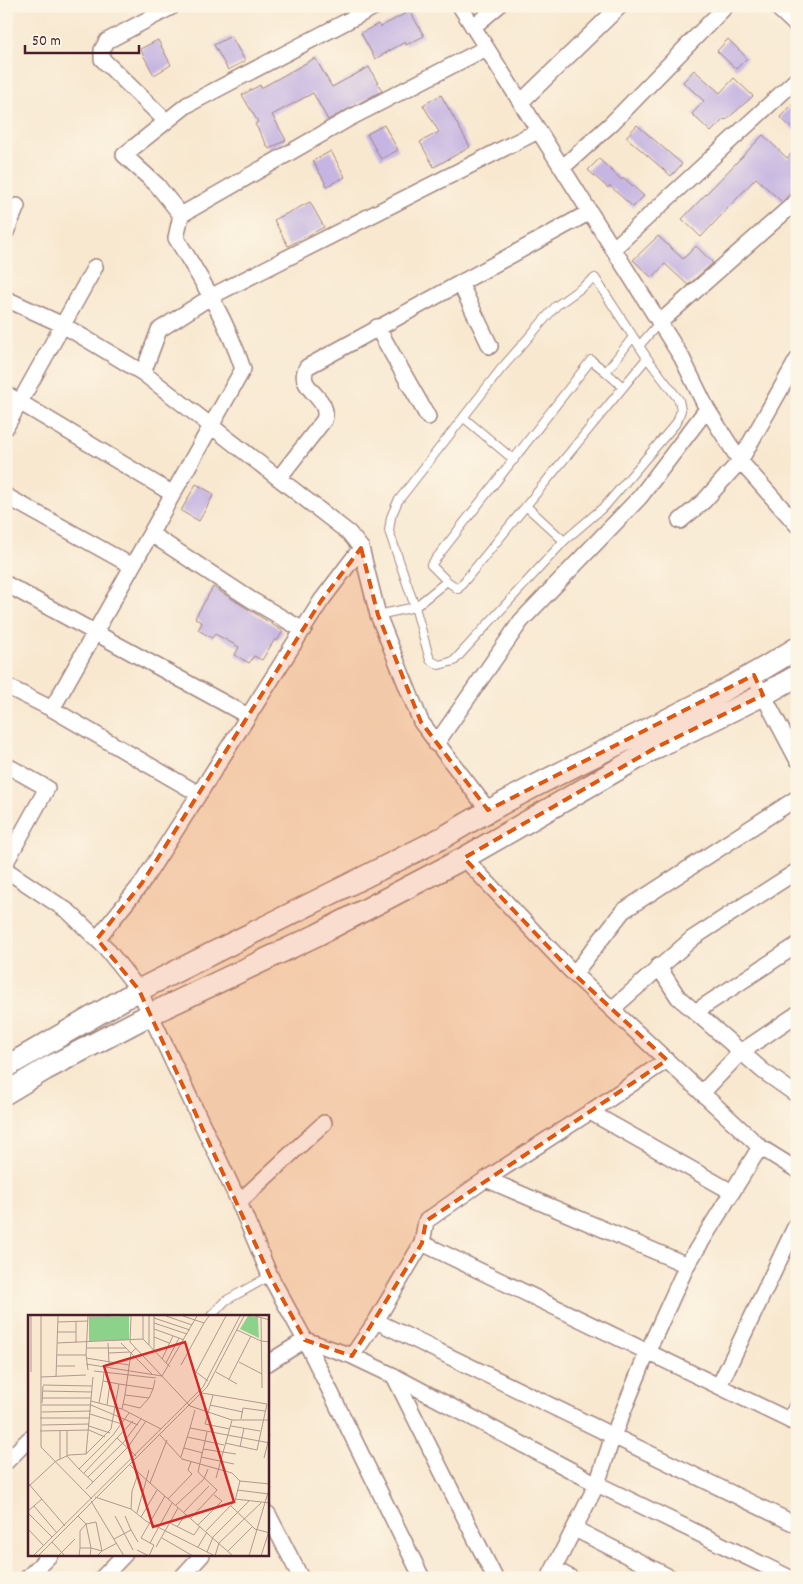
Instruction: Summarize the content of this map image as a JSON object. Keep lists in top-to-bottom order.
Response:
{
  "scale_bar": "50 m"
}
